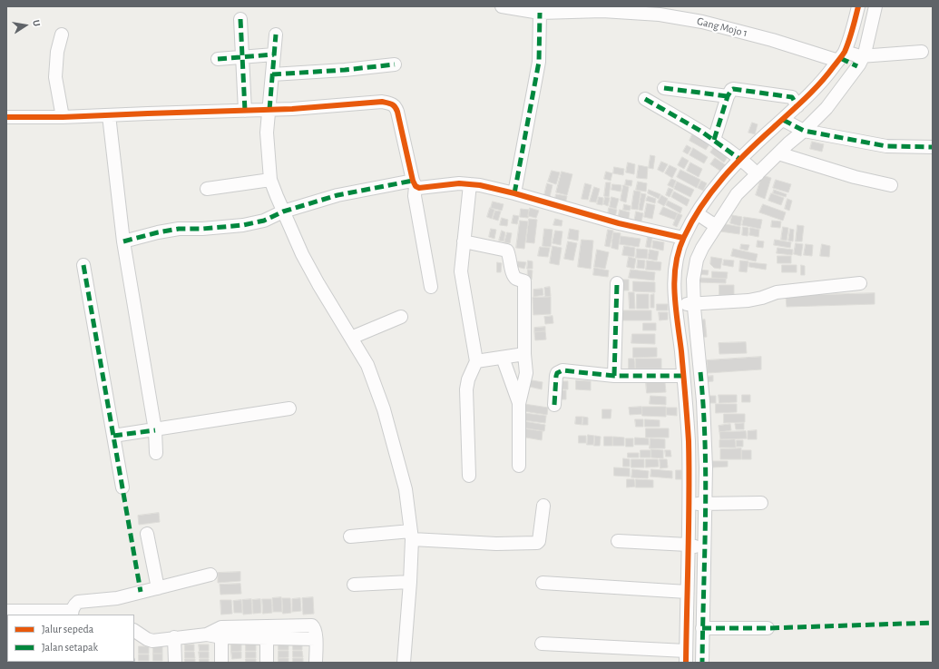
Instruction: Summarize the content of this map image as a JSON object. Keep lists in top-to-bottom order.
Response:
{
  "streets": {
    "street": ["Gang Mojo 1"]
  },
  "legend": ["Jalur sepeda", "Jalan setapak"],
  "north": "right"
}
